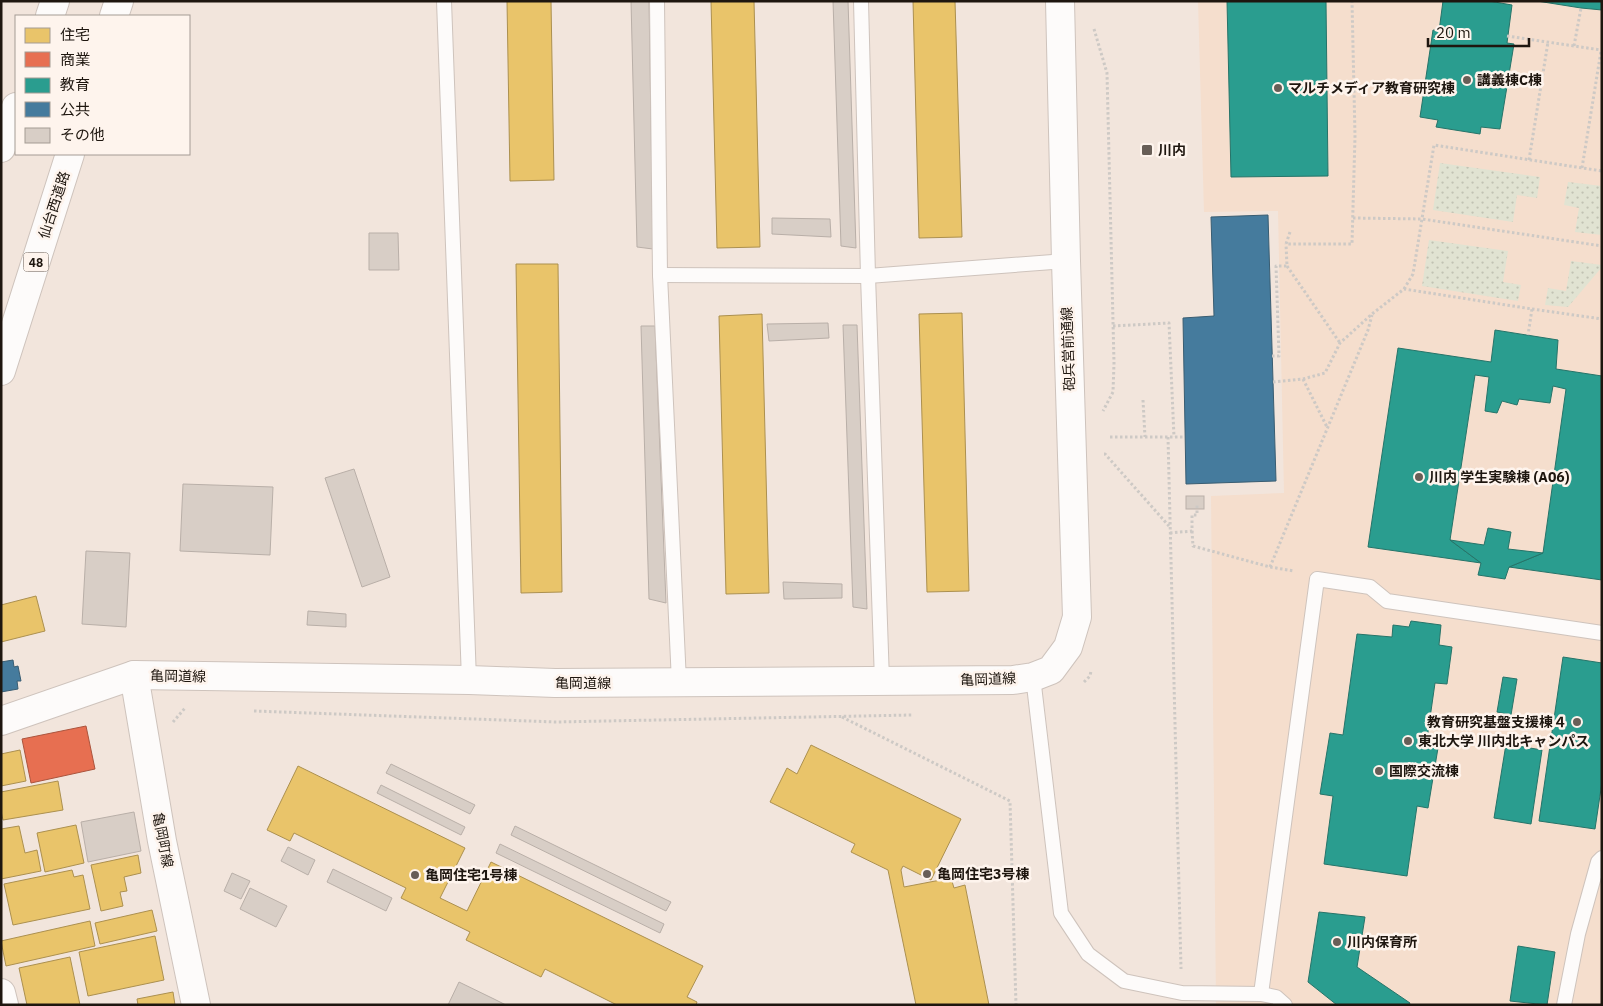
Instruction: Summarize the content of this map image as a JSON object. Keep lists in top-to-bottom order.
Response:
{
  "streets": {
    "main road": [
      "仙台西道路",
      "48",
      "砲兵営前通線",
      "亀岡道線",
      "亀岡町線"
    ]
  },
  "crossings": [
    ["砲兵営前通線", "亀岡道線"],
    ["亀岡道線", "亀岡町線"]
  ],
  "places": {
    "other": [
      "講義棟C棟",
      "マルチメディア教育研究棟",
      "川内 学生実験棟 (A06)",
      "教育研究基盤支援棟４",
      "東北大学 川内北キャンパス",
      "国際交流棟",
      "亀岡住宅3号棟",
      "亀岡住宅1号棟",
      "川内保育所"
    ],
    "transit": ["川内"]
  },
  "legend": [
    "住宅",
    "商業",
    "教育",
    "公共",
    "その他"
  ],
  "scale_bar": "20 m"
}
